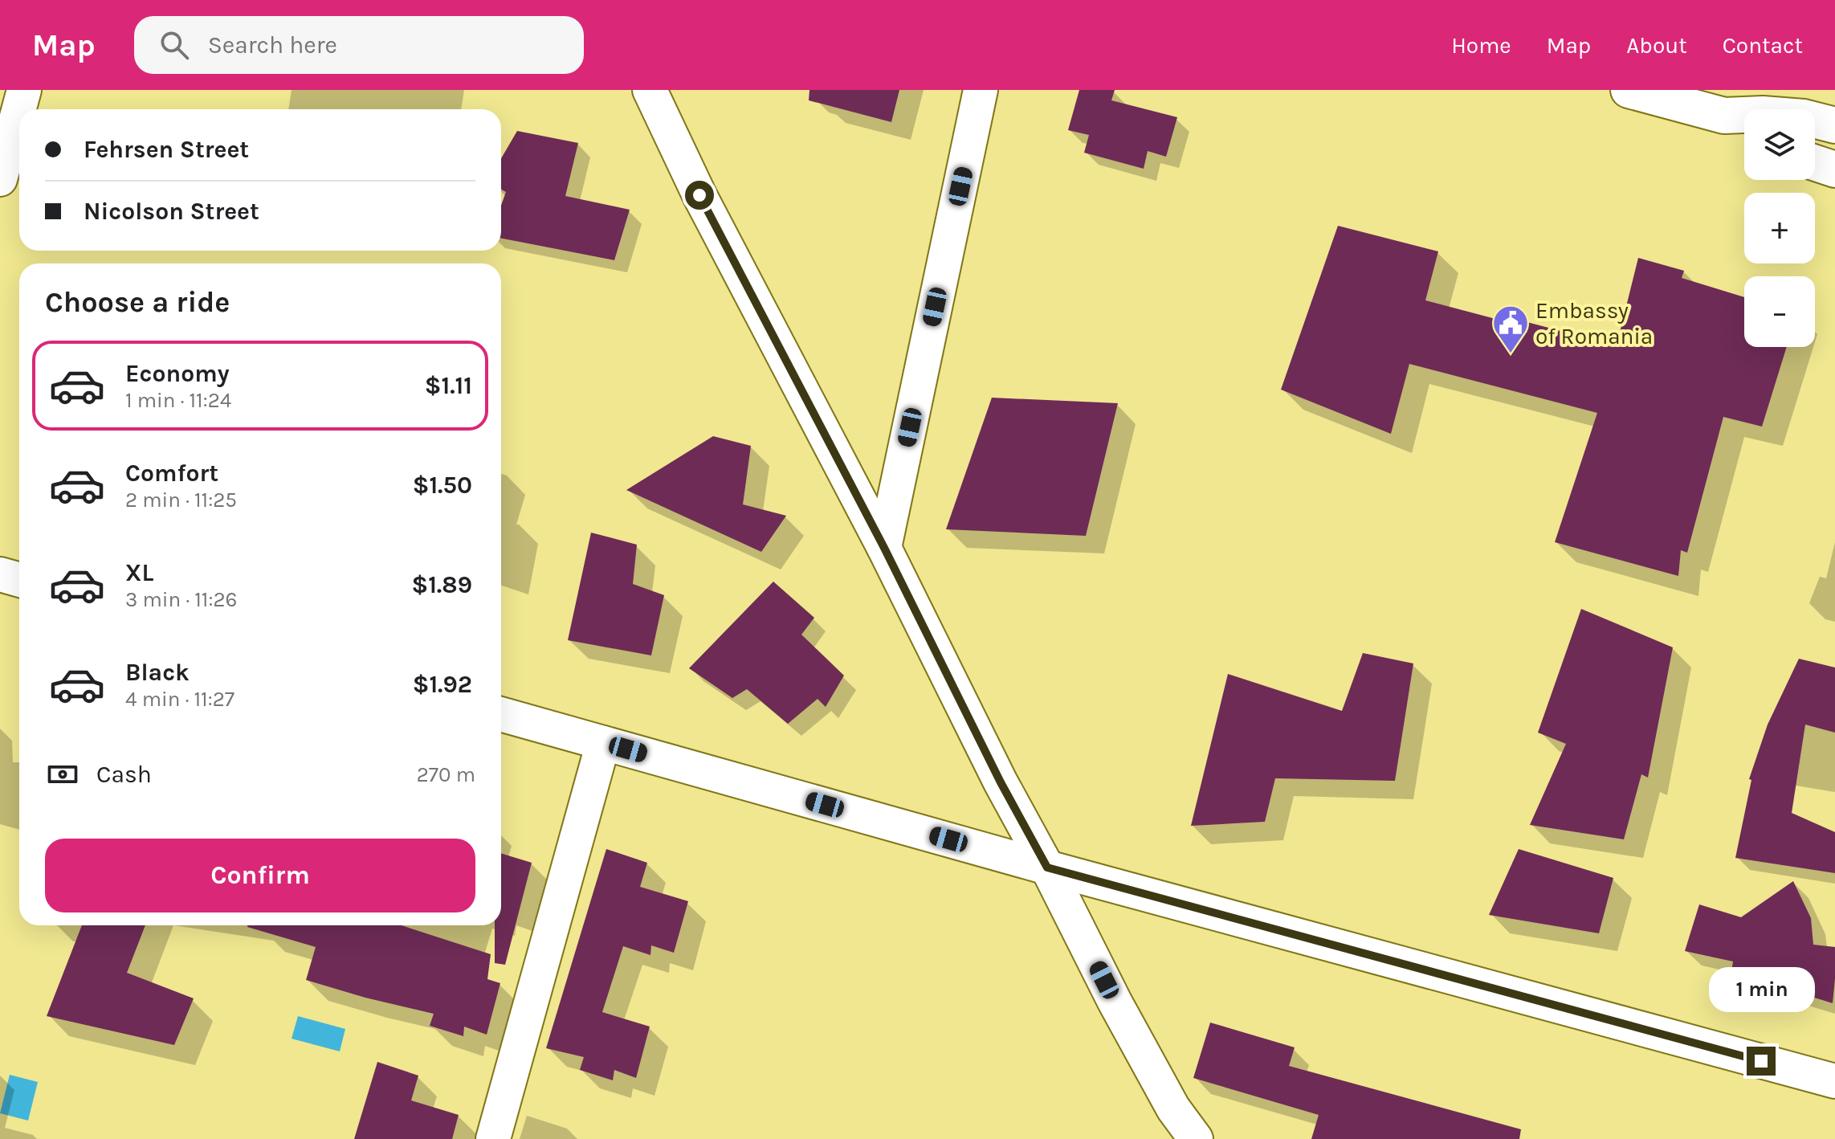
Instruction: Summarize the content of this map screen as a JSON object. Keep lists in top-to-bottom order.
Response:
{
  "places": {
    "public building": ["Embassy of Romania"]
  },
  "page": {
    "header": "Map",
    "search": "Search here",
    "nav": [
      "Home",
      "Map",
      "About",
      "Contact"
    ],
    "map_buttons": ["+", "−"],
    "banner": ["Fehrsen Street", "Nicolson Street"],
    "heading": "Choose a ride",
    "list": [
      {
        "name": "Economy",
        "note": "1 min · 11:24",
        "value": "$1.11"
      },
      {
        "name": "Comfort",
        "note": "2 min · 11:25",
        "value": "$1.50"
      },
      {
        "name": "XL",
        "note": "3 min · 11:26",
        "value": "$1.89"
      },
      {
        "name": "Black",
        "note": "4 min · 11:27",
        "value": "$1.92"
      }
    ],
    "pay": ["Cash", "270 m"],
    "buttons": "Confirm",
    "bubble": "1 min"
  }
}
